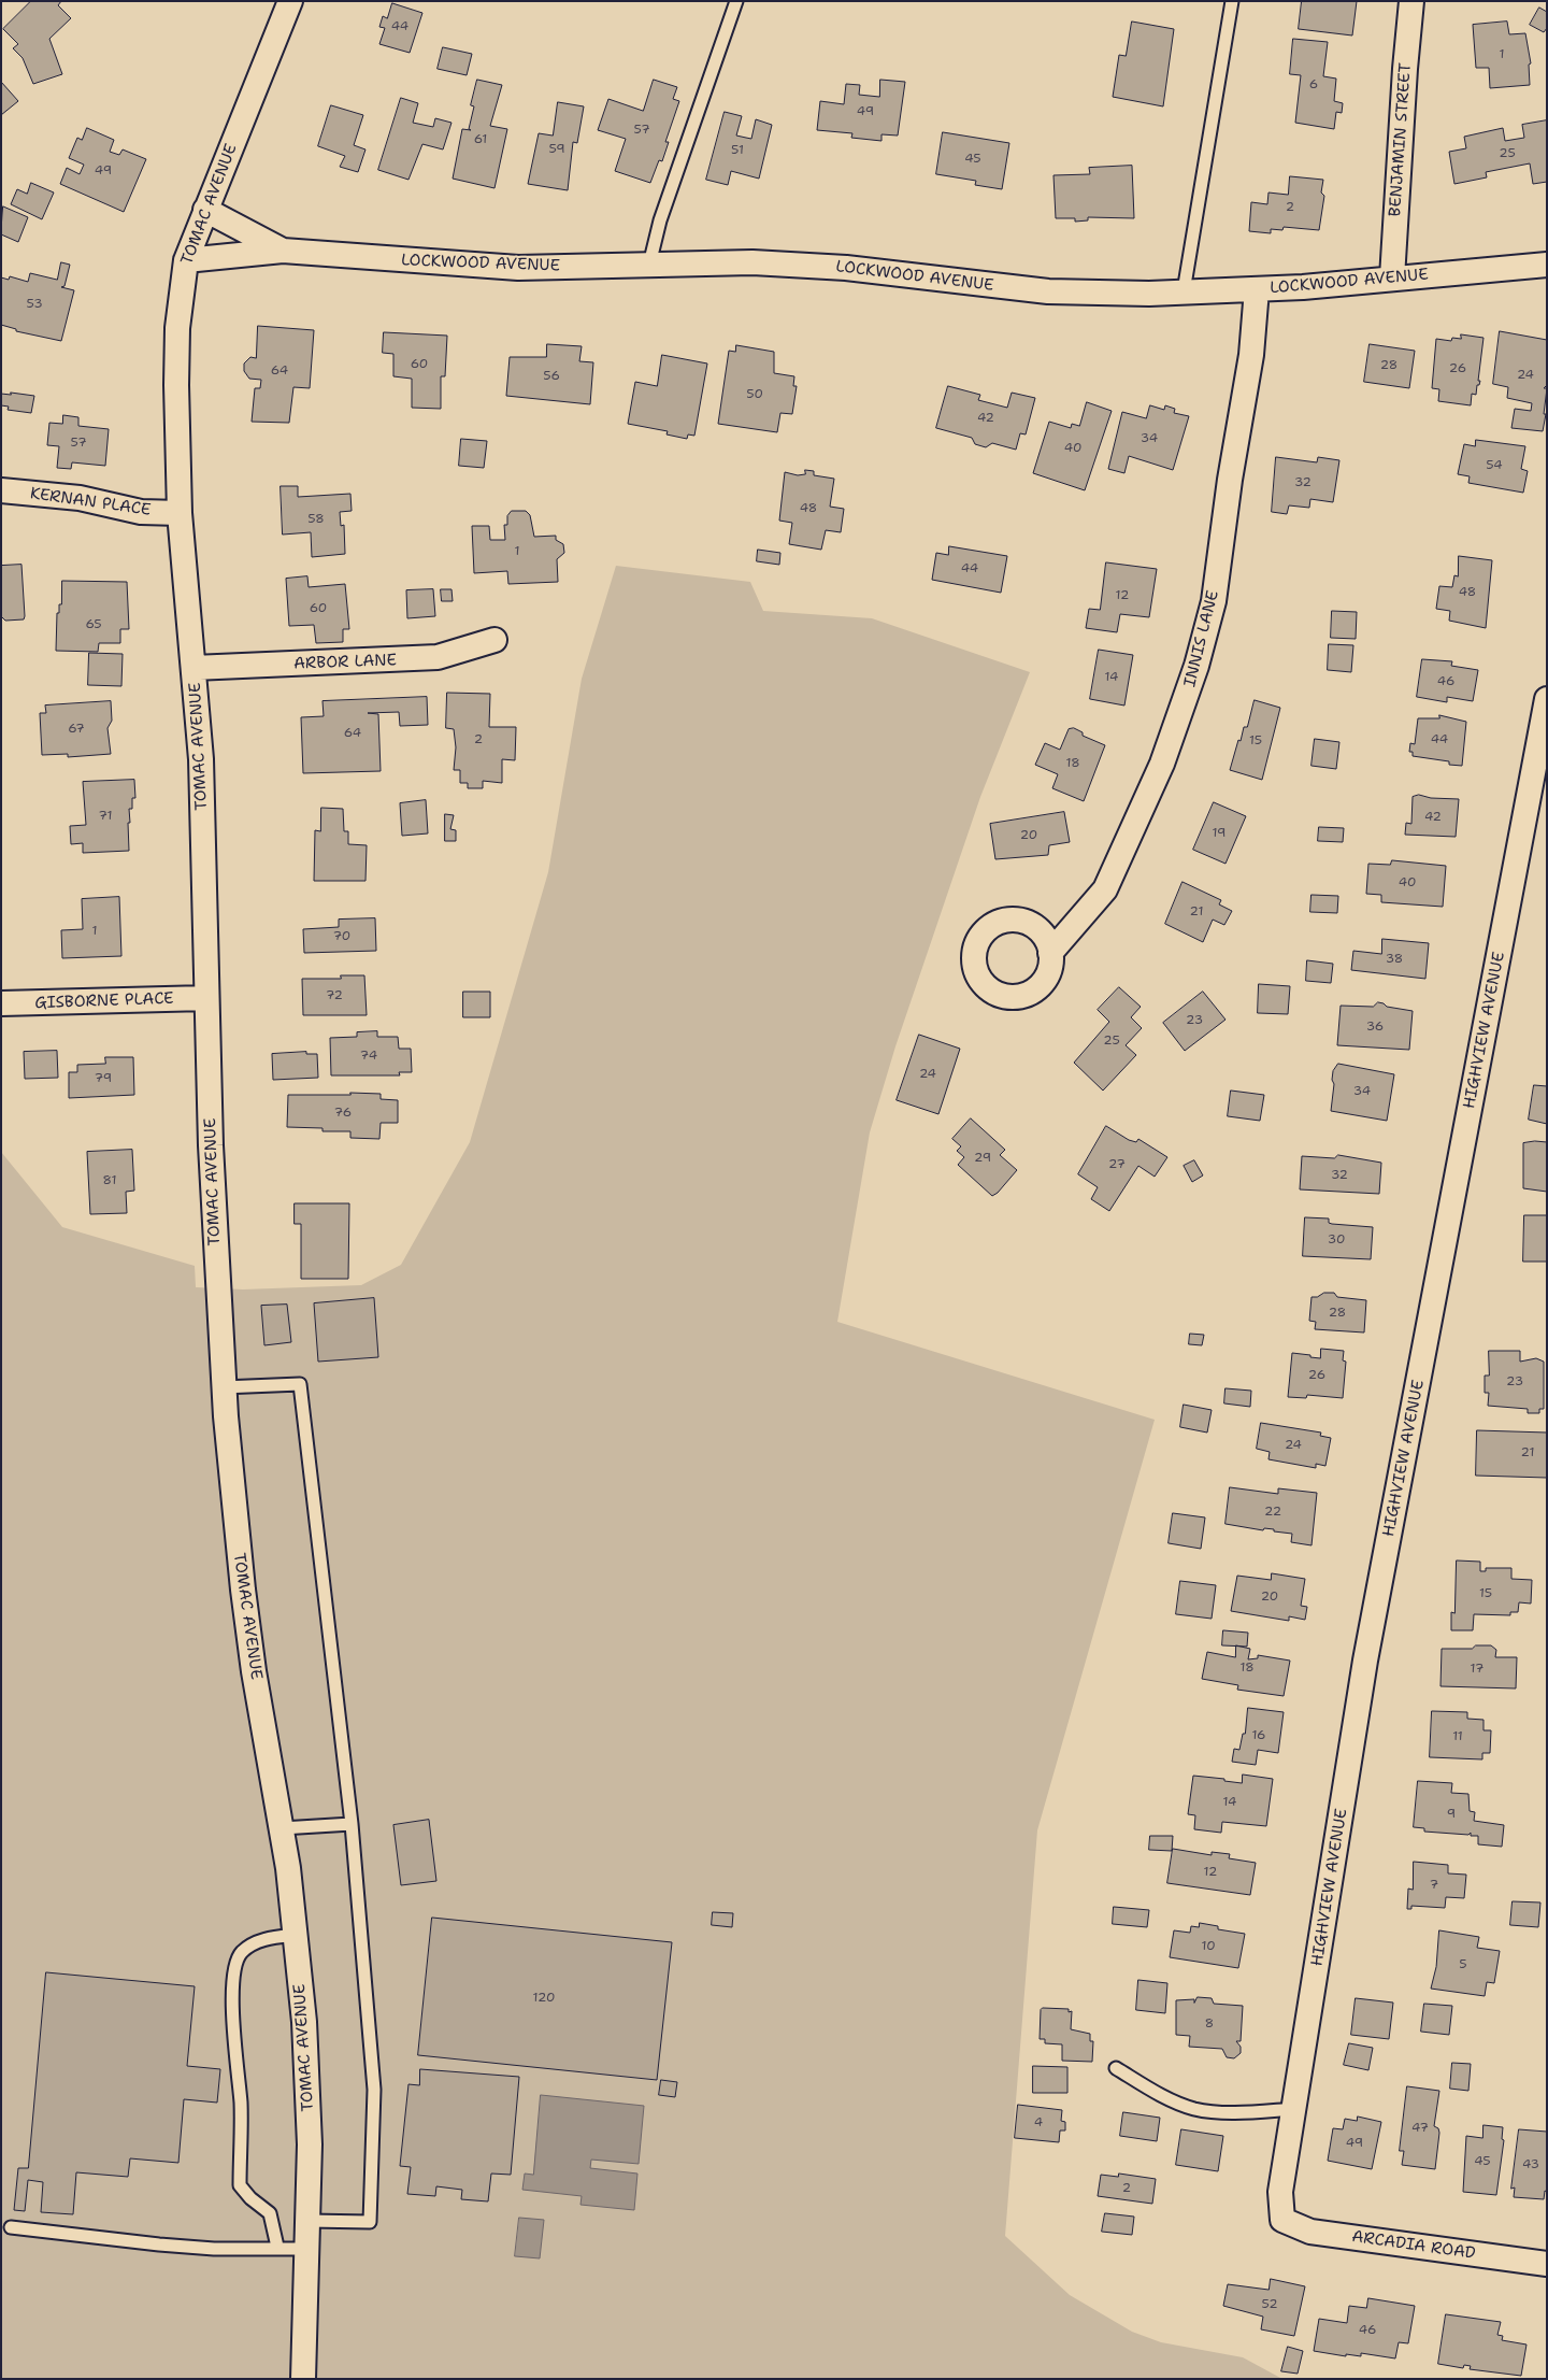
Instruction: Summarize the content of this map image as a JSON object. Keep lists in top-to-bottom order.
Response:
{
  "streets": {
    "street": [
      "BENJAMIN STREET",
      "TOMAC AVENUE",
      "LOCKWOOD AVENUE",
      "KERNAN PLACE",
      "INNIS LANE",
      "ARBOR LANE",
      "GISBORNE PLACE",
      "HIGHVIEW AVENUE",
      "ARCADIA ROAD"
    ]
  },
  "crossings": [
    ["BENJAMIN STREET", "LOCKWOOD AVENUE"],
    ["TOMAC AVENUE", "LOCKWOOD AVENUE"],
    ["TOMAC AVENUE", "KERNAN PLACE"],
    ["TOMAC AVENUE", "ARBOR LANE"],
    ["TOMAC AVENUE", "GISBORNE PLACE"],
    ["LOCKWOOD AVENUE", "INNIS LANE"],
    ["HIGHVIEW AVENUE", "ARCADIA ROAD"]
  ],
  "house_numbers": [
    "44",
    "1",
    "6",
    "49",
    "57",
    "61",
    "59",
    "51",
    "25",
    "45",
    "49",
    "2",
    "53",
    "60",
    "28",
    "26",
    "64",
    "24",
    "56",
    "50",
    "42",
    "34",
    "57",
    "40",
    "54",
    "32",
    "48",
    "58",
    "1",
    "44",
    "48",
    "12",
    "60",
    "65",
    "14",
    "46",
    "67",
    "64",
    "2",
    "44",
    "15",
    "18",
    "71",
    "42",
    "19",
    "20",
    "40",
    "21",
    "1",
    "70",
    "38",
    "72",
    "23",
    "36",
    "25",
    "74",
    "24",
    "79",
    "34",
    "76",
    "29",
    "27",
    "32",
    "81",
    "30",
    "28",
    "26",
    "23",
    "24",
    "21",
    "22",
    "15",
    "20",
    "18",
    "17",
    "16",
    "11",
    "14",
    "9",
    "12",
    "7",
    "10",
    "5",
    "120",
    "8",
    "4",
    "47",
    "49",
    "45",
    "43",
    "2",
    "52",
    "46"
  ]
}
